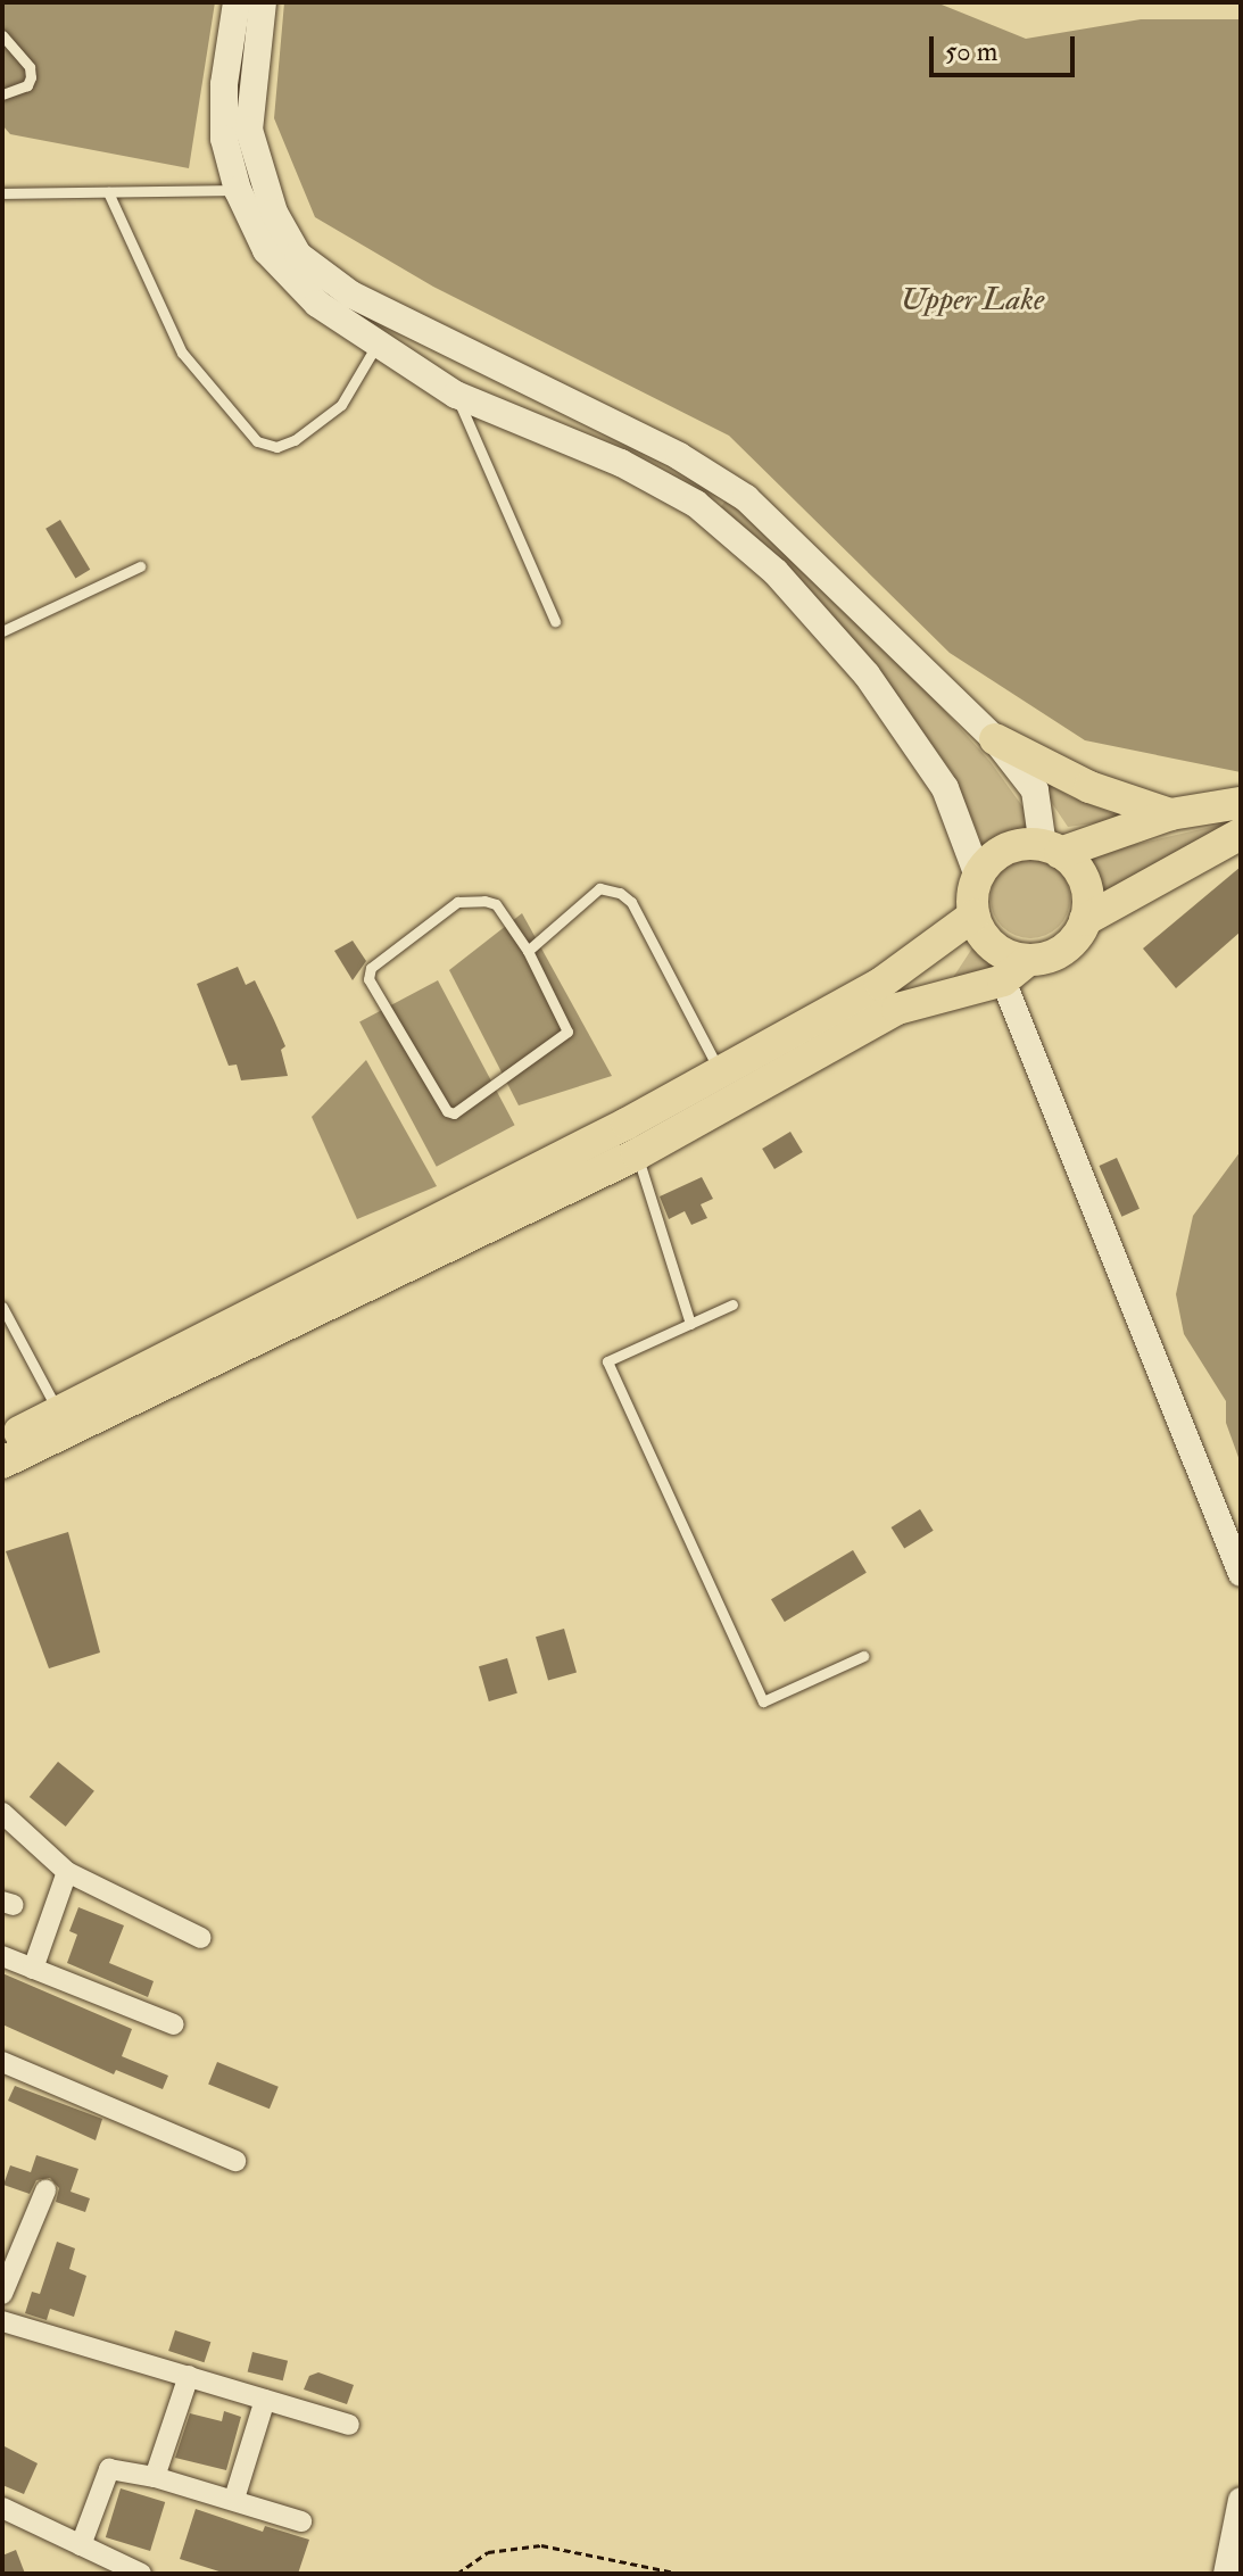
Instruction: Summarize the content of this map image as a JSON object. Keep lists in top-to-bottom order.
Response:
{
  "water": ["Upper Lake"],
  "scale_bar": "50 m"
}
